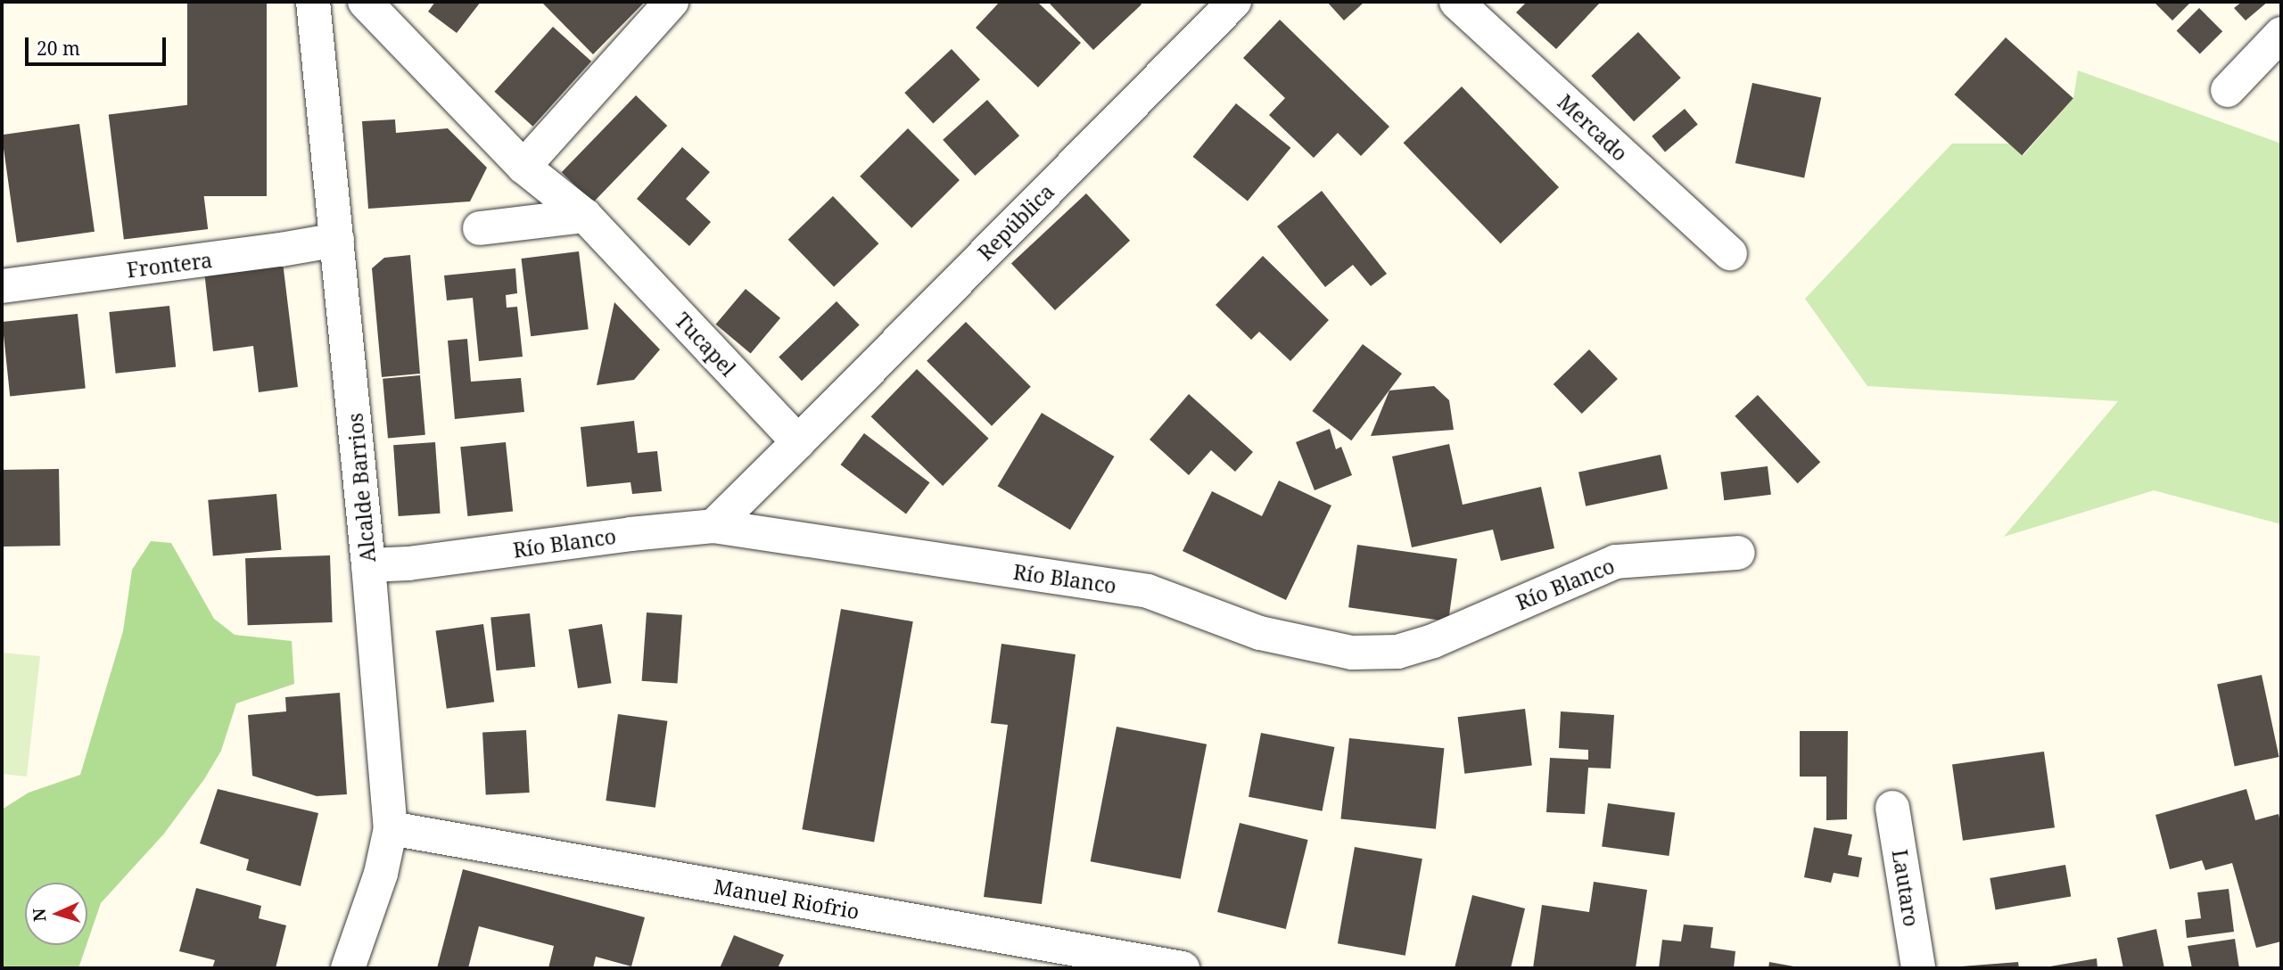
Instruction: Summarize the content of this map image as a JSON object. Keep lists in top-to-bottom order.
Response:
{
  "streets": {
    "street": [
      "Mercado",
      "República",
      "Frontera",
      "Tucapel",
      "Alcalde Barrios",
      "Río Blanco",
      "Lautaro",
      "Manuel Riofrio"
    ]
  },
  "crossings": [
    ["República", "Tucapel"],
    ["Frontera", "Alcalde Barrios"],
    ["Alcalde Barrios", "Río Blanco"],
    ["Alcalde Barrios", "Manuel Riofrio"]
  ],
  "scale_bar": "20 m",
  "north": "left"
}
